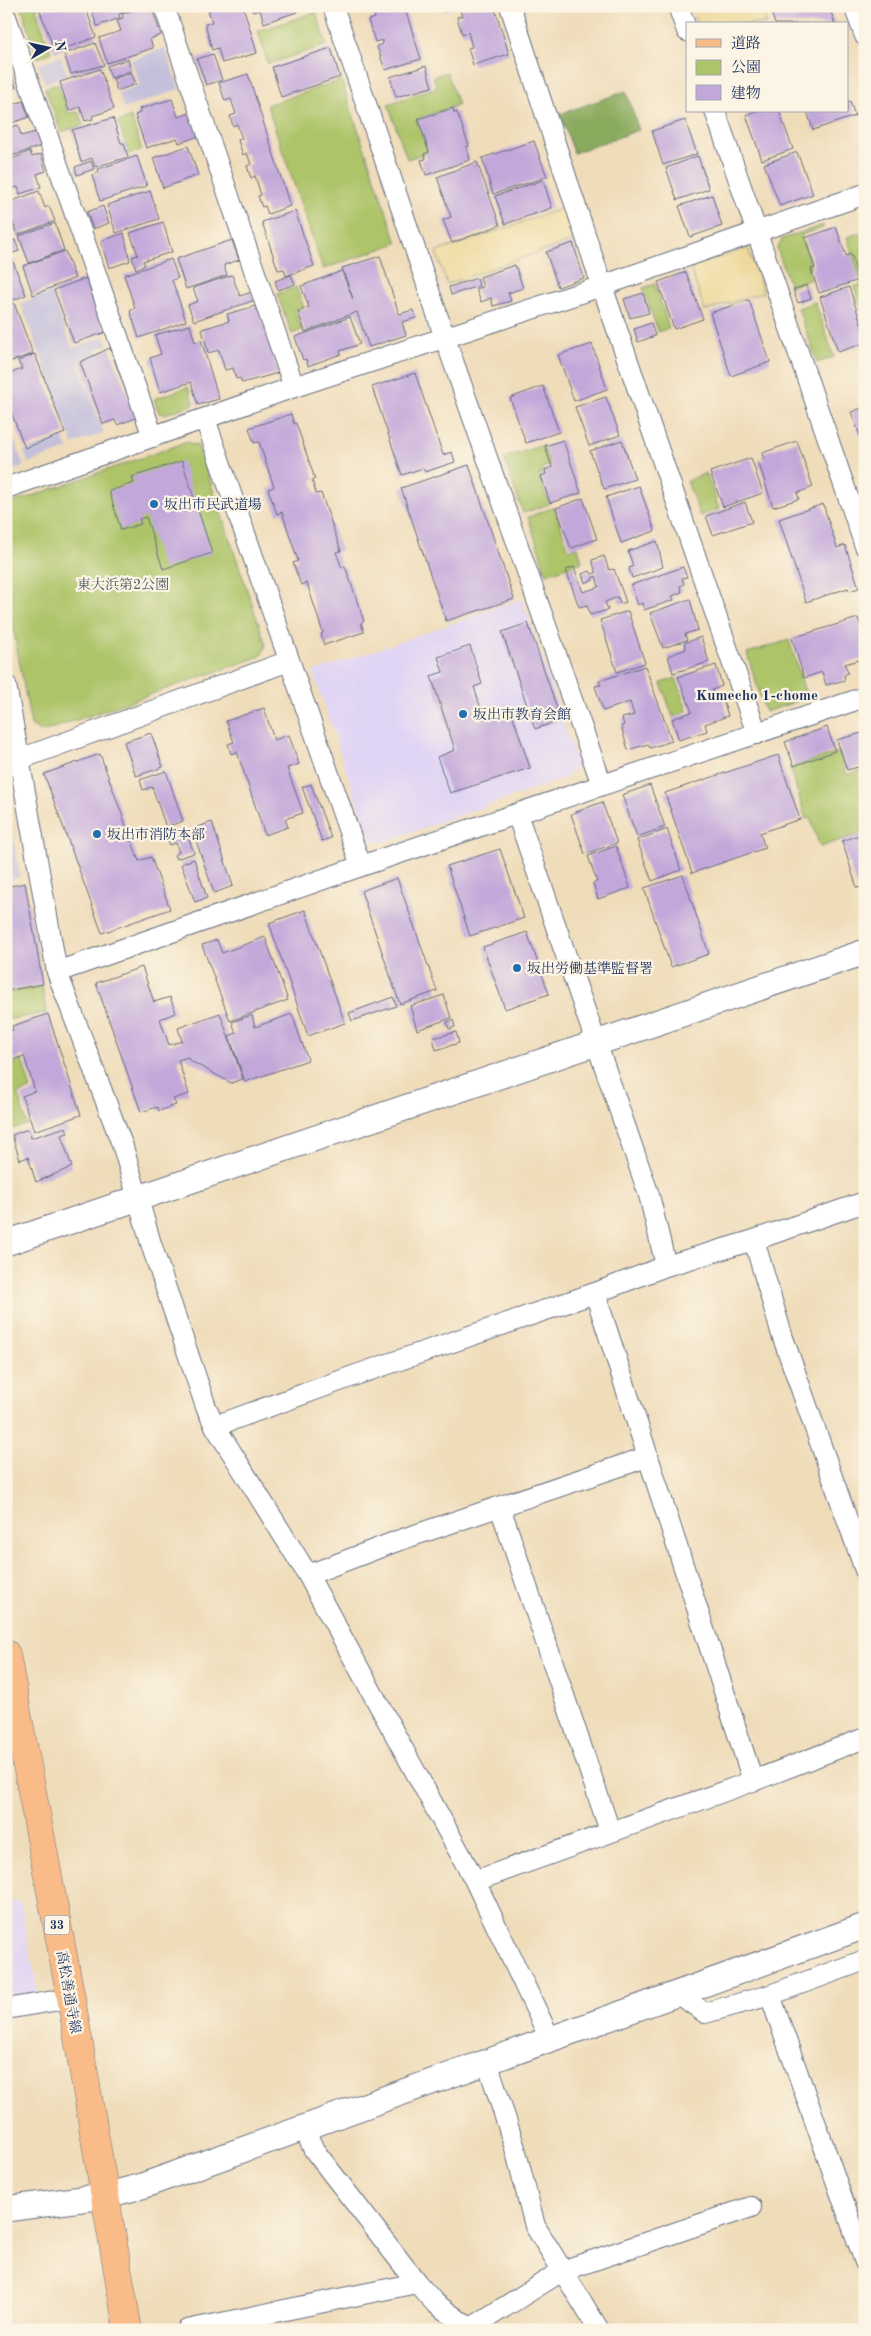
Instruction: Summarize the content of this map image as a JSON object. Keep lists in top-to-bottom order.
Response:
{
  "streets": {
    "main road": ["33", "高松善通寺線"]
  },
  "districts": ["Kumecho 1-chome"],
  "parks": ["東大浜第2公園"],
  "places": [
    "坂出市民武道場",
    "坂出市教育会館",
    "坂出市消防本部",
    "坂出労働基準監督署"
  ],
  "legend": ["道路", "公園", "建物"],
  "north": "right"
}
